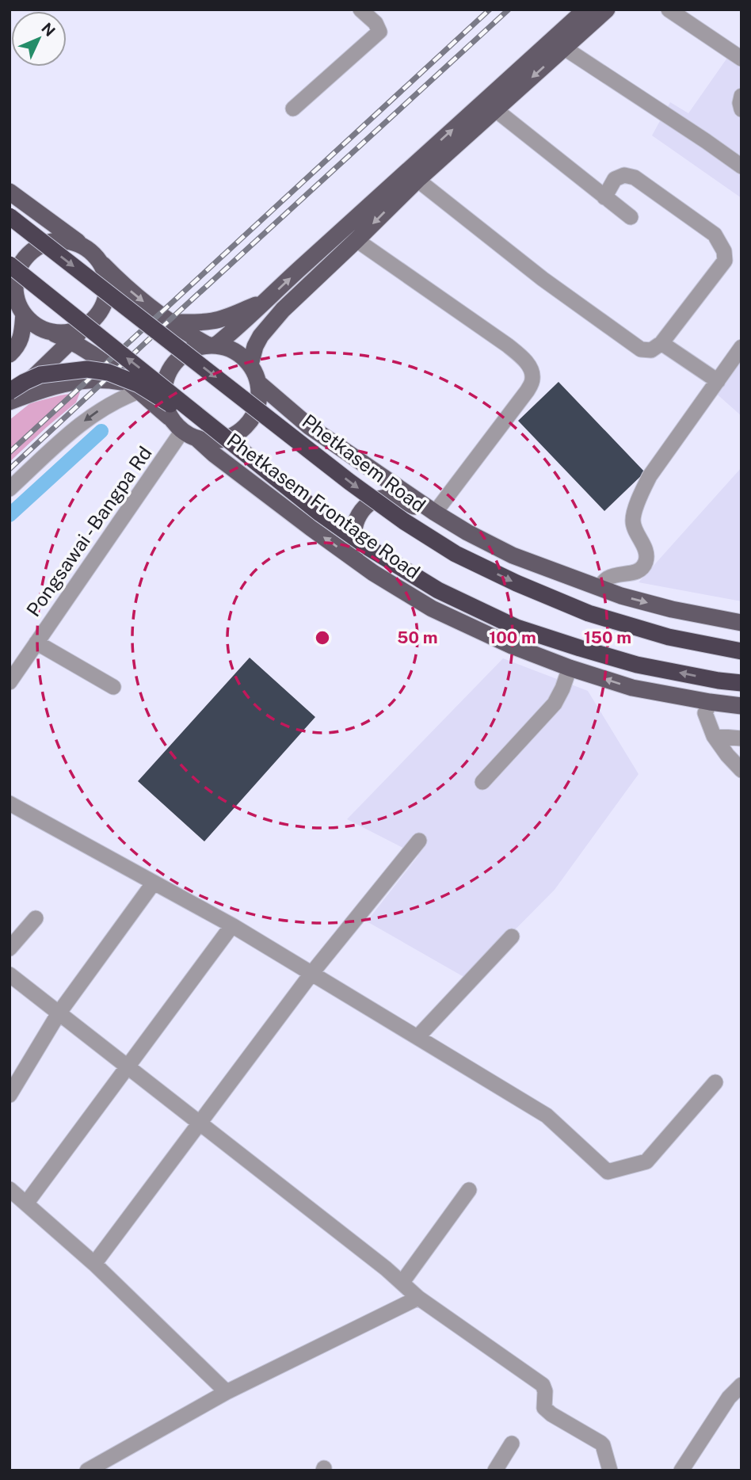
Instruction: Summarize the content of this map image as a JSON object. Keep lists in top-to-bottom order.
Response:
{
  "streets": {
    "highway": ["Phetkasem Road"],
    "main road": ["Phetkasem Frontage Road"],
    "street": ["Pongsawai - Bangpa Rd"]
  },
  "crossings": [
    ["Phetkasem Frontage Road", "Pongsawai - Bangpa Rd"]
  ],
  "north": "top right",
  "rings": ["50 m", "100 m", "150 m"]
}
